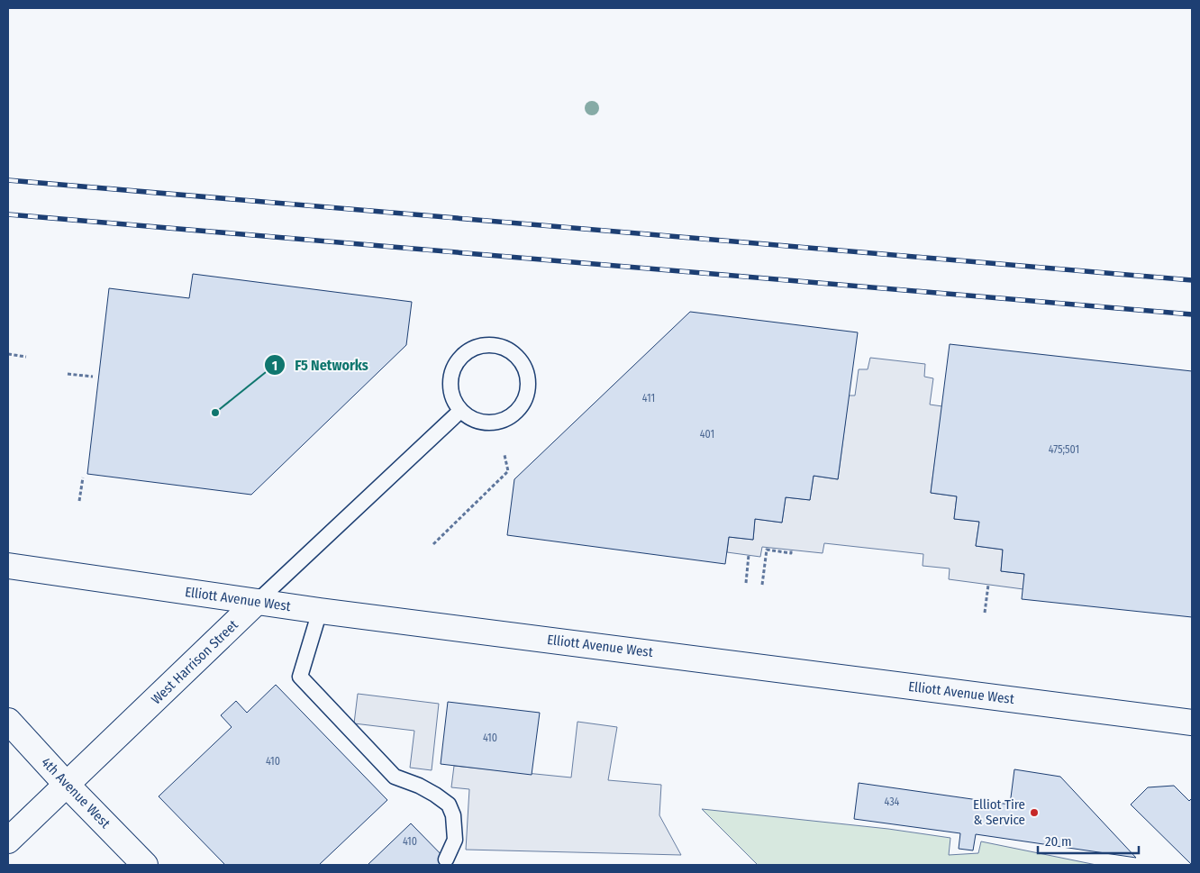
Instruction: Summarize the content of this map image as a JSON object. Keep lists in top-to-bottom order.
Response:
{
  "streets": {
    "main road": ["Elliott Avenue West", "West Harrison Street", "4th Avenue West"]
  },
  "crossings": [
    ["Elliott Avenue West", "West Harrison Street"],
    ["West Harrison Street", "4th Avenue West"]
  ],
  "places": ["F5 Networks", "Elliot Tire & Service"],
  "house_numbers": [
    "411",
    "401",
    "475;501",
    "410",
    "410",
    "434",
    "410"
  ],
  "scale_bar": "20 m"
}
